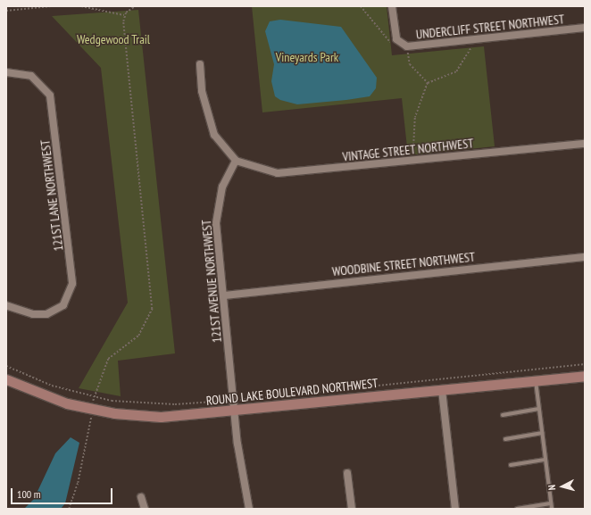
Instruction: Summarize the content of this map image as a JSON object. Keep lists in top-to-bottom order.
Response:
{
  "streets": {
    "main road": ["ROUND LAKE BOULEVARD NORTHWEST"],
    "street": [
      "UNDERCLIFF STREET NORTHWEST",
      "VINTAGE STREET NORTHWEST",
      "121ST LANE NORTHWEST",
      "WOODBINE STREET NORTHWEST",
      "121ST AVENUE NORTHWEST"
    ]
  },
  "crossings": [
    ["VINTAGE STREET NORTHWEST", "121ST AVENUE NORTHWEST"],
    ["WOODBINE STREET NORTHWEST", "121ST AVENUE NORTHWEST"],
    ["121ST AVENUE NORTHWEST", "ROUND LAKE BOULEVARD NORTHWEST"]
  ],
  "parks": ["Wedgewood Trail", "Vineyards Park"],
  "scale_bar": "100 m",
  "north": "left"
}
